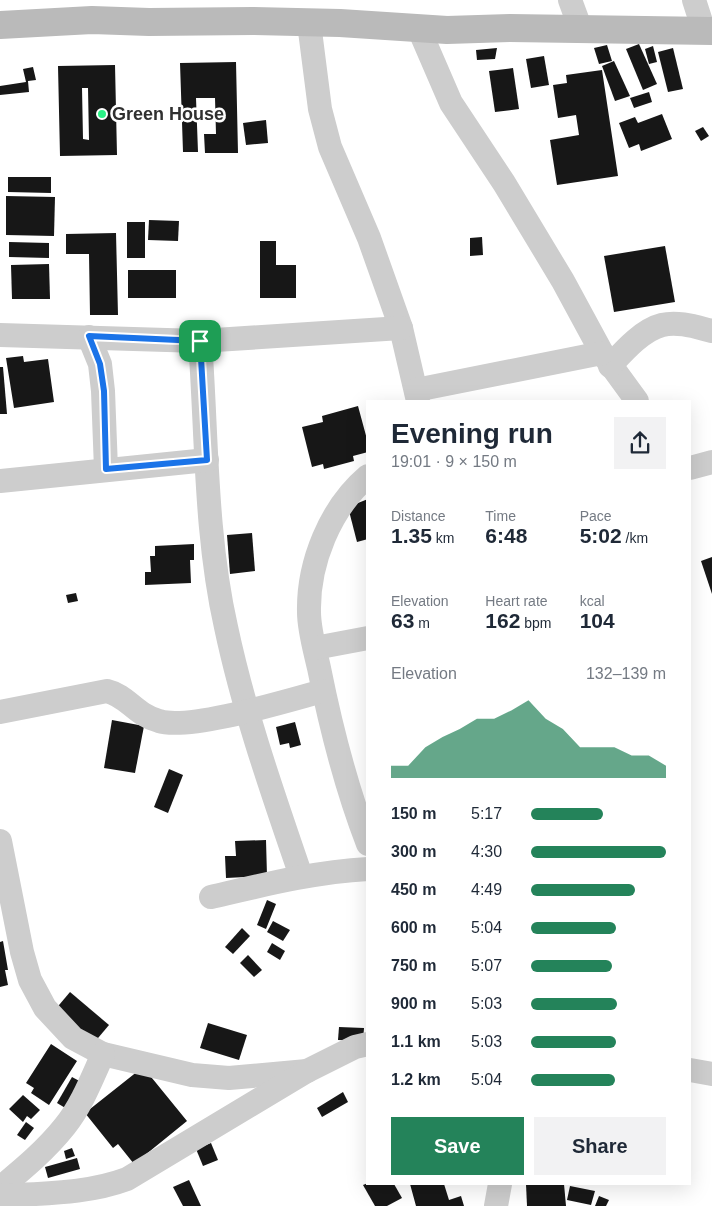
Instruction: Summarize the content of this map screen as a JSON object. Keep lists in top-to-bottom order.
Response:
{
  "places": ["Green House"],
  "page": {
    "heading": ["Evening run", "19:01 · 9 × 150 m"],
    "stats": [
      ["Distance", "1.35 km"],
      ["Time", "6:48"],
      ["Pace", "5:02 /km"],
      ["Elevation", "63 m"],
      ["Heart rate", "162 bpm"],
      ["kcal", "104"]
    ],
    "chart": ["Elevation", "132–139 m"],
    "list": [
      {
        "name": "150 m",
        "note": "5:17"
      },
      {
        "name": "300 m",
        "note": "4:30"
      },
      {
        "name": "450 m",
        "note": "4:49"
      },
      {
        "name": "600 m",
        "note": "5:04"
      },
      {
        "name": "750 m",
        "note": "5:07"
      },
      {
        "name": "900 m",
        "note": "5:03"
      },
      {
        "name": "1.1 km",
        "note": "5:03"
      },
      {
        "name": "1.2 km",
        "note": "5:04"
      }
    ],
    "buttons": ["Save", "Share"]
  }
}
